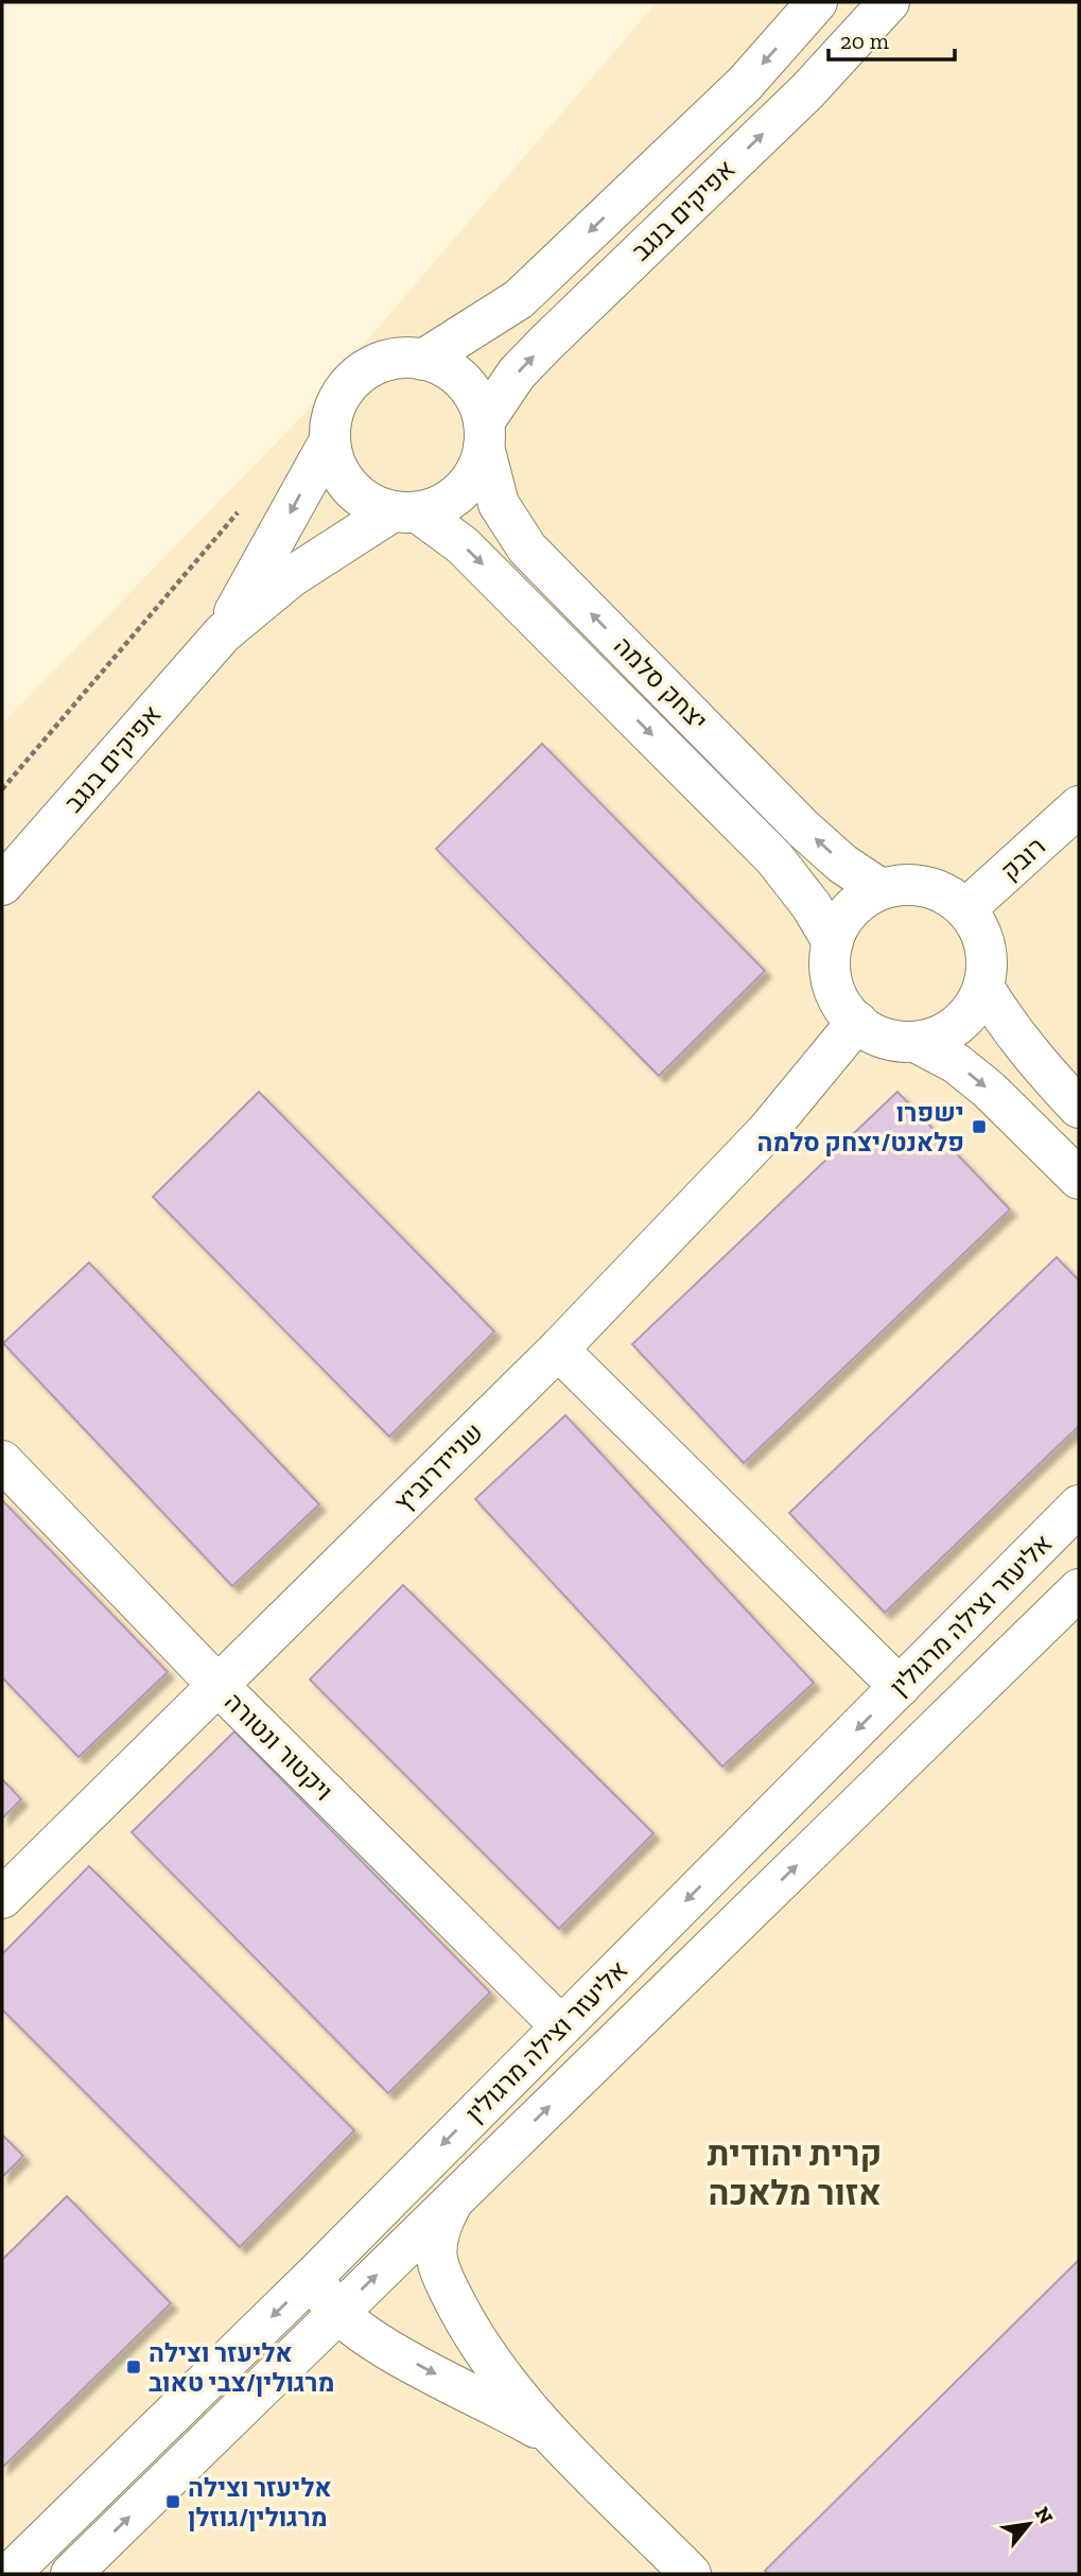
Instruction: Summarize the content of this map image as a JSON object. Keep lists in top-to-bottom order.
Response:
{
  "streets": {
    "street": [
      "אפיקים בנגב",
      "יצחק סלמה",
      "רובק",
      "שניידרוביץ",
      "אליעזר וצילה מרגולין",
      "ויקטור ונטורה"
    ]
  },
  "crossings": [
    ["אפיקים בנגב", "יצחק סלמה"],
    ["יצחק סלמה", "רובק"],
    ["יצחק סלמה", "שניידרוביץ"],
    ["רובק", "שניידרוביץ"],
    ["שניידרוביץ", "ויקטור ונטורה"],
    ["אליעזר וצילה מרגולין", "ויקטור ונטורה"]
  ],
  "districts": ["קרית יהודית אזור מלאכה"],
  "places": {
    "transit": ["ישפרו פלאנט/יצחק סלמה", "אליעזר וצילה מרגולין/צבי טאוב", "אליעזר וצילה מרגולין/גוזלן"]
  },
  "scale_bar": "20 m",
  "north": "top right"
}
